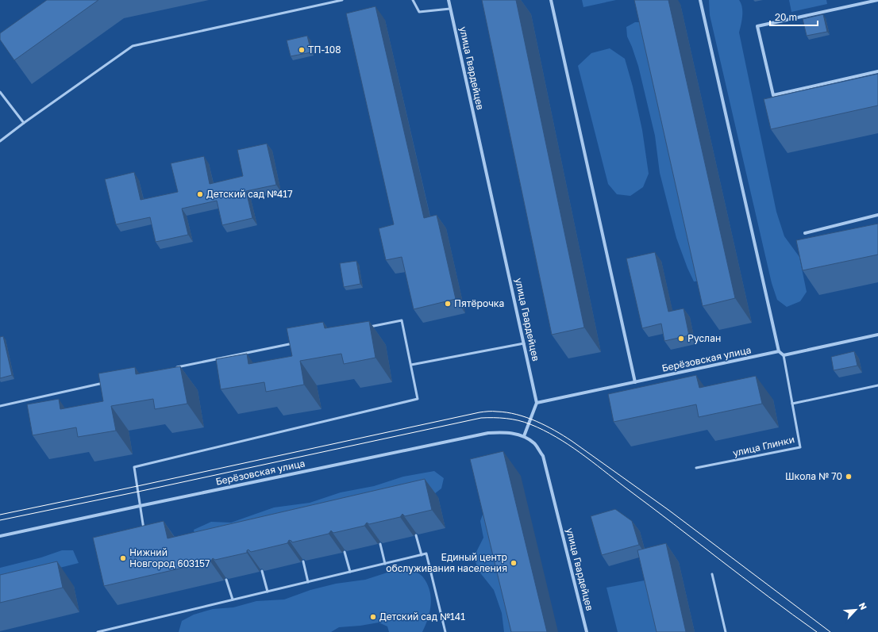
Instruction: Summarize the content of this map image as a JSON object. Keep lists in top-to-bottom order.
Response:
{
  "streets": {
    "street": ["улица Гвардейцев", "Берёзовская улица"],
    "lane": ["улица Глинки"]
  },
  "crossings": [
    ["улица Гвардейцев", "Берёзовская улица"]
  ],
  "places": [
    "ТП-108",
    "Детский сад №417",
    "Пятёрочка",
    "Руслан",
    "Школа № 70",
    "Нижний Новгород 603157",
    "Единый центр обслуживания населения",
    "Детский сад №141"
  ],
  "scale_bar": "20 m",
  "north": "top right"
}
